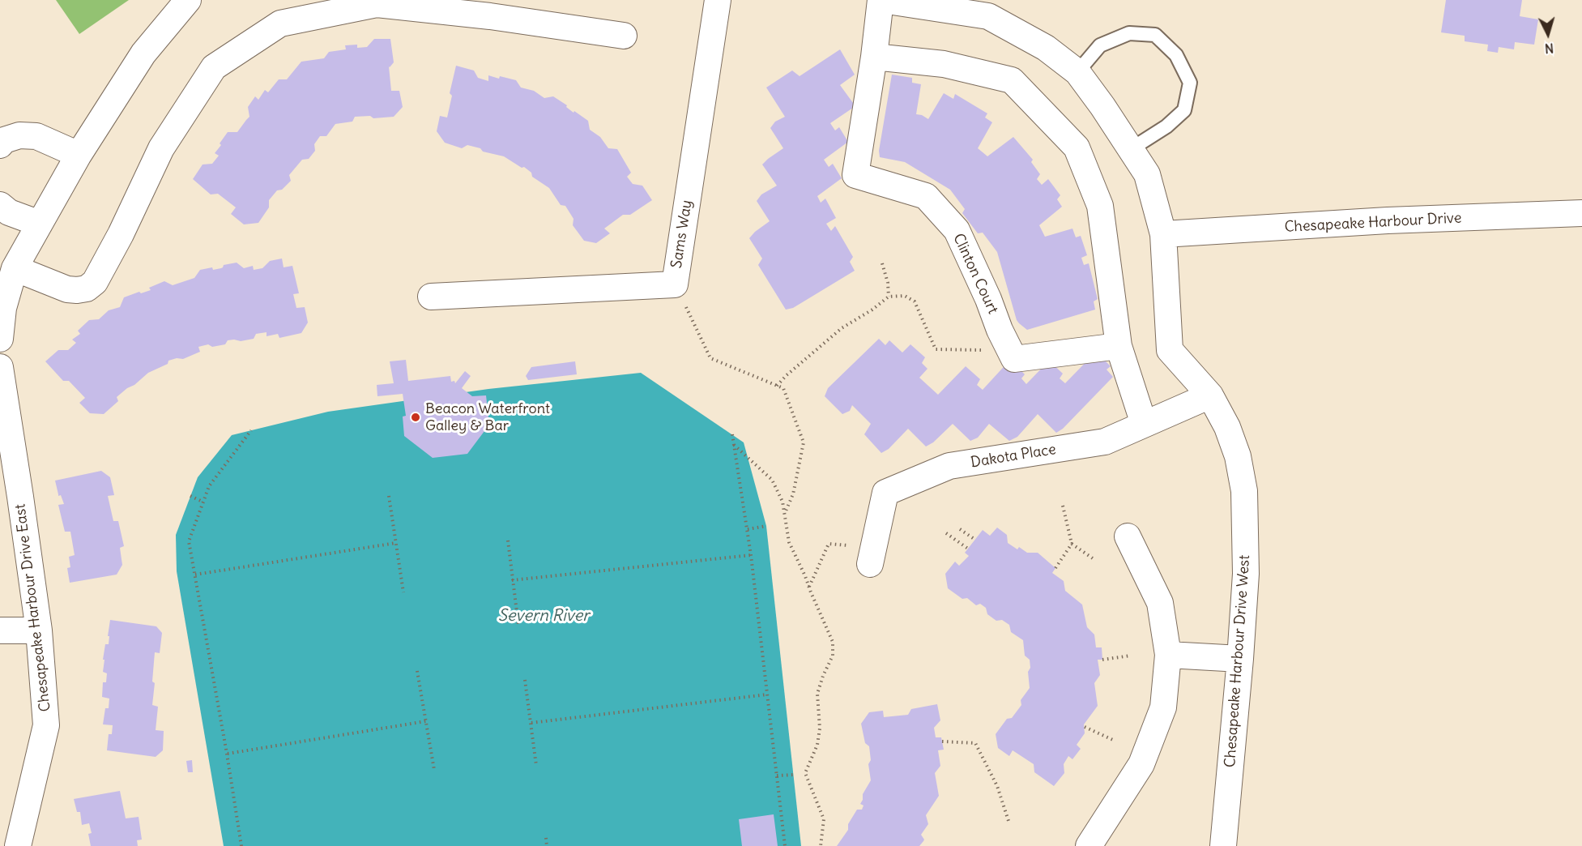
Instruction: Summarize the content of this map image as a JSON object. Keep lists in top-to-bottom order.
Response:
{
  "streets": {
    "street": [
      "Chesapeake Harbour Drive",
      "Sams Way",
      "Clinton Court",
      "Dakota Place",
      "Chesapeake Harbour Drive East",
      "Chesapeake Harbour Drive West"
    ]
  },
  "crossings": [
    ["Dakota Place", "Chesapeake Harbour Drive West"]
  ],
  "water": ["Severn River"],
  "places": ["Beacon Waterfront Galley & Bar"],
  "north": "bottom"
}
